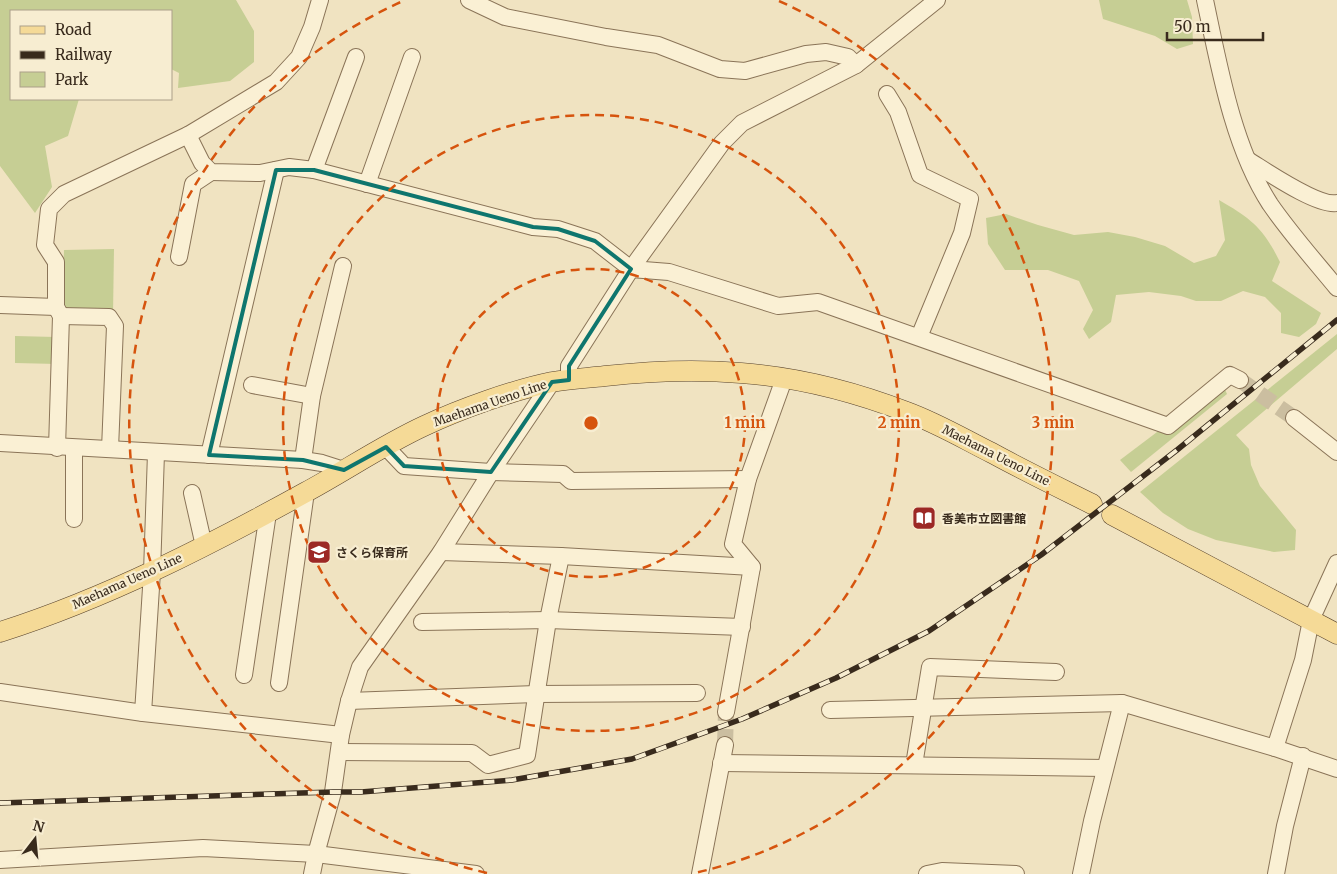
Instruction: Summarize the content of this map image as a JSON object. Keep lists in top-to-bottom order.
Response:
{
  "streets": {
    "main road": ["Maehama Ueno Line"]
  },
  "places": {
    "library": ["香美市立図書館"],
    "school or university": ["さくら保育所"]
  },
  "legend": ["Road", "Railway", "Park"],
  "scale_bar": "50 m",
  "north": "top",
  "rings": ["1 min", "2 min", "3 min"]
}
